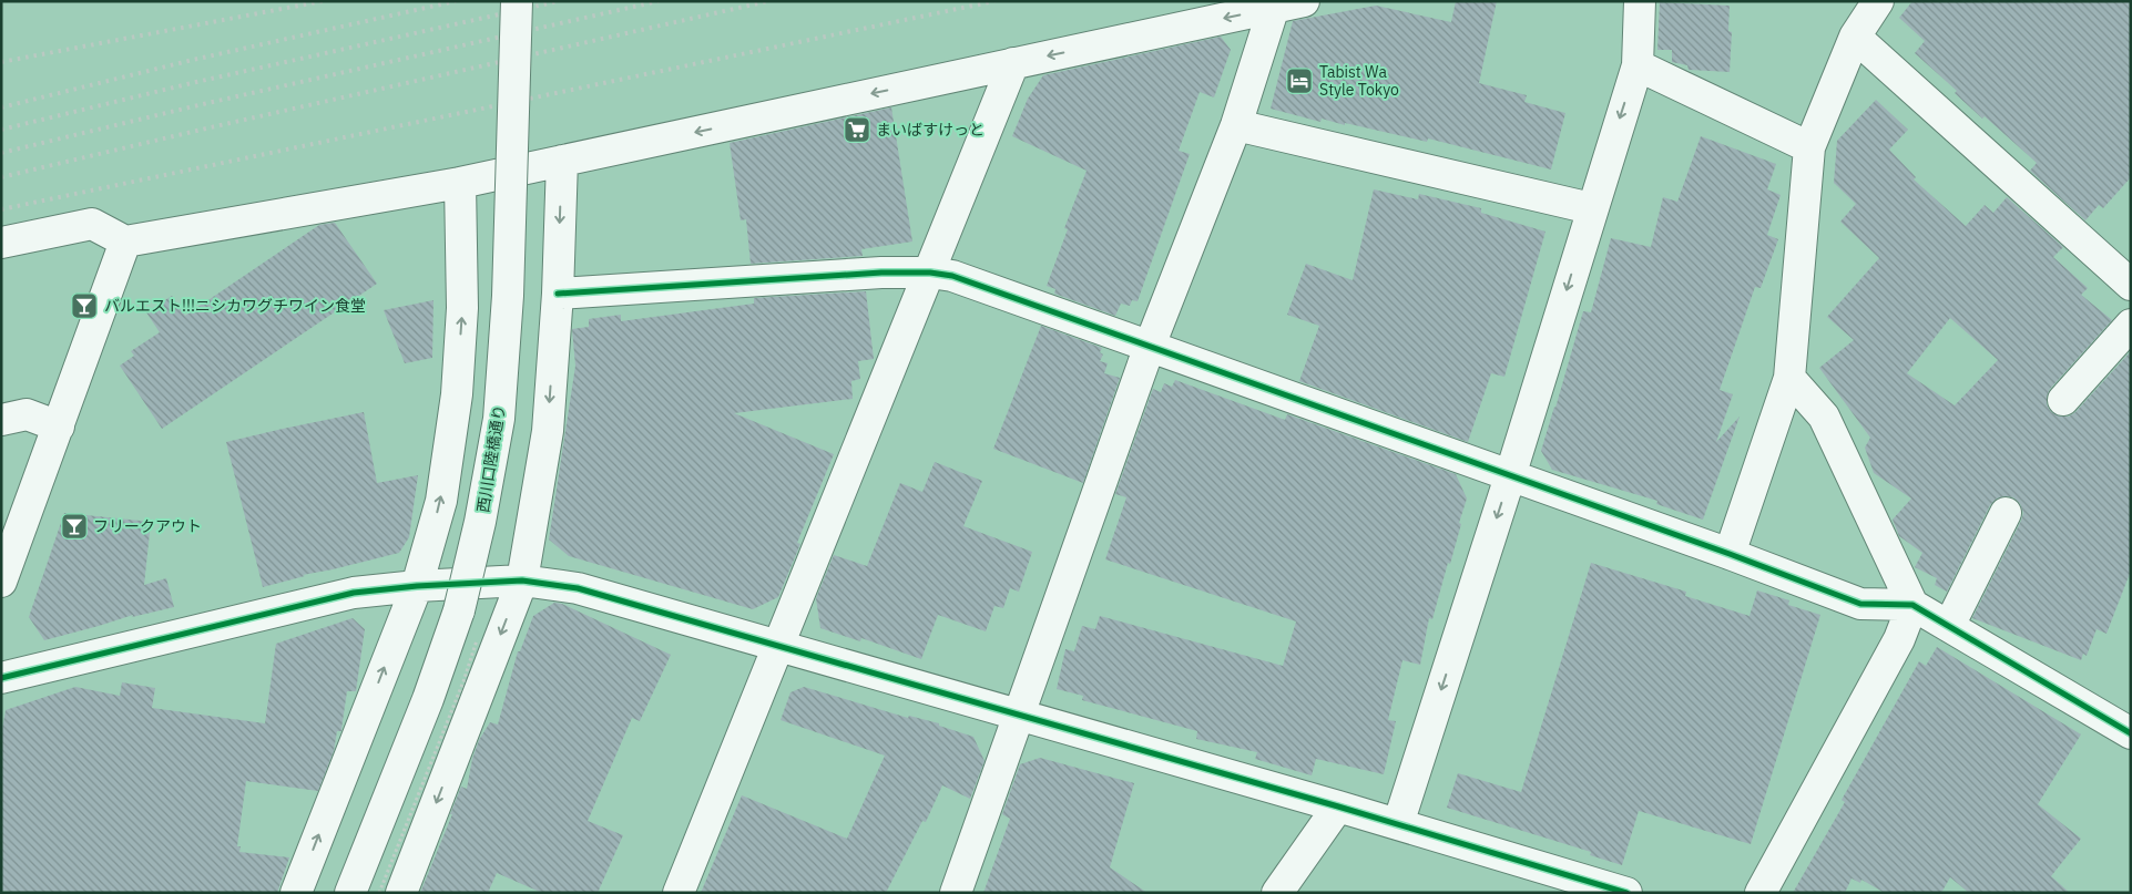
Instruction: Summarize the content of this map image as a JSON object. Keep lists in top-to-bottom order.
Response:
{
  "streets": {
    "street": ["西川口陸橋通り"]
  },
  "places": {
    "hotel": ["Tabist Wa Style Tokyo"],
    "supermarket": ["まいばすけっと"],
    "bar": ["バルエスト!!!ニシカワグチワイン食堂", "フリークアウト"]
  }
}
